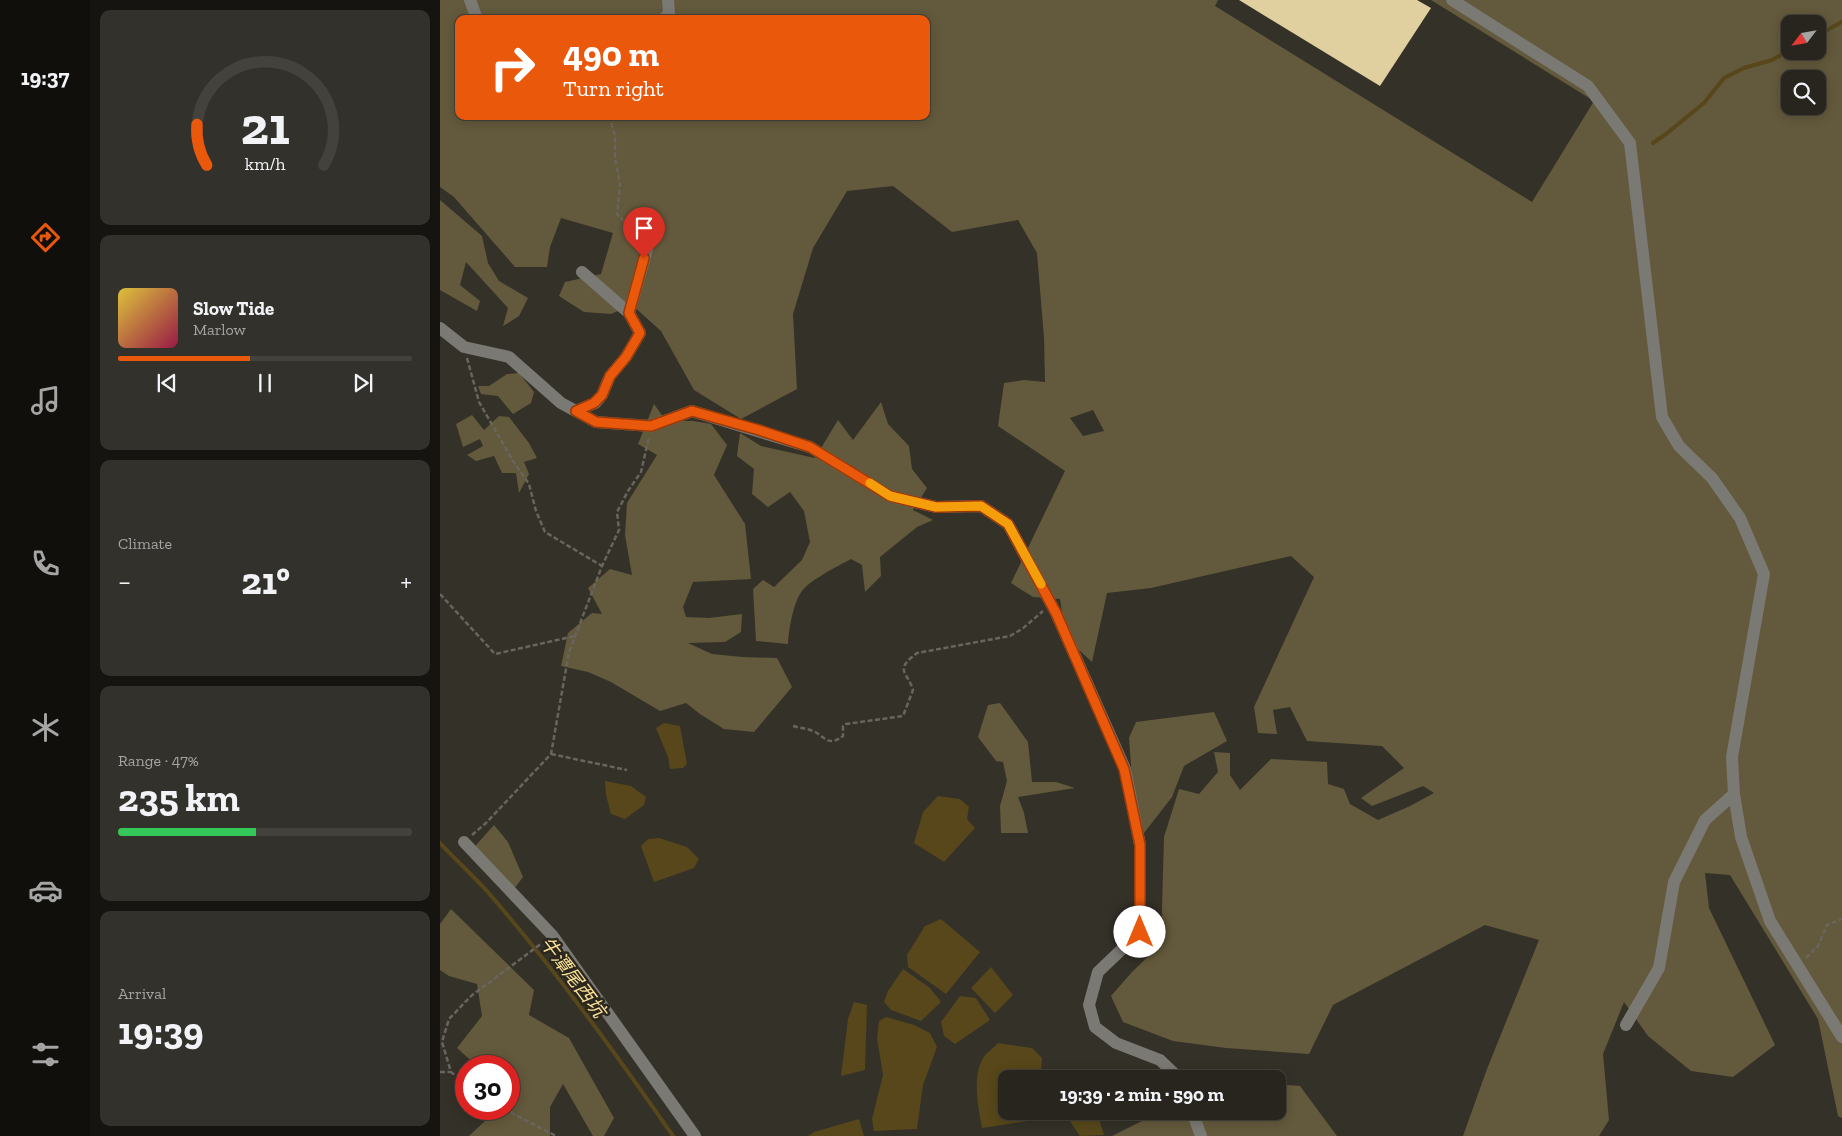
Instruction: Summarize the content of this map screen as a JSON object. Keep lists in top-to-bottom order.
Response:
{
  "water": ["牛潭尾西坑"],
  "north": "bottom left",
  "page": {
    "tabs": "19:37",
    "turn": ["490 m", "Turn right"],
    "song": ["Slow Tide", "Marlow"],
    "tile": [
      "Climate",
      ["Range · 47%", "235 km"],
      ["Arrival", "19:39"]
    ],
    "heat": ["−", "21°", "+"],
    "limit": "30",
    "trip": "19:39 · 2 min · 590 m",
    "gauge": ["21", "km/h"]
  }
}
